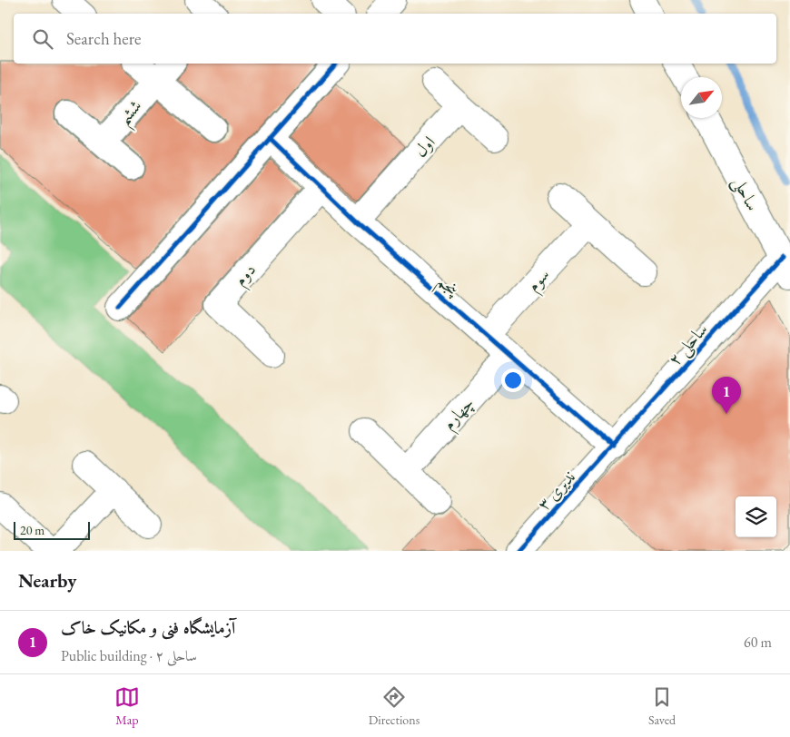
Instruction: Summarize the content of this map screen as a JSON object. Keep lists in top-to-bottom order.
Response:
{
  "streets": {
    "street": [
      "ششم",
      "اول",
      "ساحلی",
      "دوم",
      "سوم",
      "پنجم",
      "ساحلی ۲",
      "چهارم",
      "ندیری ۳"
    ]
  },
  "crossings": [
    ["اول", "پنجم"],
    ["ساحلی", "ساحلی ۲"],
    ["دوم", "پنجم"],
    ["سوم", "پنجم"],
    ["پنجم", "ساحلی ۲"],
    ["پنجم", "چهارم"],
    ["پنجم", "ندیری ۳"],
    ["ساحلی ۲", "ندیری ۳"]
  ],
  "scale_bar": "20 m",
  "north": "top right",
  "page": {
    "search": "Search here",
    "pins": "1",
    "scale": "20 m",
    "heading": "Nearby",
    "list": [
      {
        "mark": "1",
        "name": "آزمایشگاه فنی و مکانیک خاک",
        "note": "Public building · ساحلی ۲",
        "value": "60 m"
      }
    ],
    "nav": ["Map", "Directions", "Saved"]
  }
}
